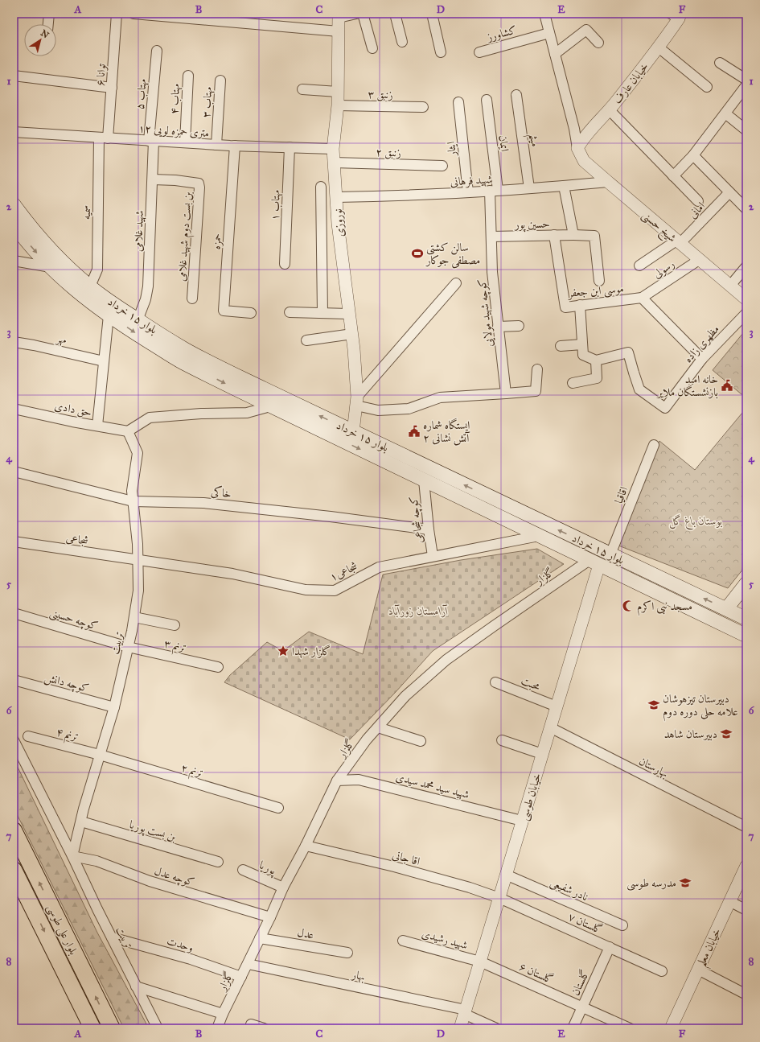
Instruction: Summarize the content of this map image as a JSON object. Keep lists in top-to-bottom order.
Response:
{
  "streets": {
    "highway": ["بلوار علی طوسی"],
    "main road": ["بلوار ۱۵ خرداد"],
    "street": [
      "کشاورز",
      "توانا ۶",
      "خیابان عارف",
      "مهتاب ۵",
      "زنبق ۳",
      "مهتاب ۴",
      "مهتاب ۳",
      "۱۲ متری حمزه لویی",
      "میثم",
      "ایمان",
      "ایثار",
      "زنبق ۲",
      "شهید فرهانی",
      "مهتاب ۱",
      "امانی",
      "سمیه",
      "نوروزی",
      "حسین پور",
      "شیخ حسنی",
      "شهید غلامی",
      "بن بست دوم شهید غلامی",
      "حمزه",
      "رسولی",
      "موسی ابن جعفر",
      "کوچه شهید مولایی",
      "مهر",
      "مظهری زاده",
      "حق دادی",
      "خاکی",
      "اقاقیا",
      "کوچه شجاعی",
      "شجاعی",
      "شجاعی۱",
      "گلزار",
      "کوچه حسینی",
      "تربیت",
      "ترنم ۳",
      "کوچه دانش",
      "محبت",
      "ترنم ۴",
      "بهارستان",
      "ترنم ۲",
      "شهید سید محمد سیدی",
      "خیابان طوسی",
      "بن بست پوریا",
      "اقا جانی",
      "پوریا",
      "کوچه عدل",
      "نادر شفیعی",
      "گلستان ۷",
      "عدل",
      "شهید رشیدی",
      "وحدت",
      "خیابان معلم",
      "گلستان ۶",
      "بهار",
      "گلستان"
    ]
  },
  "crossings": [
    ["توانا ۶", "۱۲ متری حمزه لویی"],
    ["توانا ۶", "سمیه"],
    ["خیابان عارف", "شیخ حسنی"],
    ["مهتاب ۵", "۱۲ متری حمزه لویی"],
    ["مهتاب ۵", "شهید غلامی"],
    ["زنبق ۳", "نوروزی"],
    ["مهتاب ۴", "۱۲ متری حمزه لویی"],
    ["مهتاب ۳", "۱۲ متری حمزه لویی"],
    ["۱۲ متری حمزه لویی", "مهتاب ۱"],
    ["۱۲ متری حمزه لویی", "سمیه"],
    ["۱۲ متری حمزه لویی", "نوروزی"],
    ["۱۲ متری حمزه لویی", "شهید غلامی"],
    ["۱۲ متری حمزه لویی", "حمزه"],
    ["میثم", "شهید فرهانی"],
    ["ایمان", "شهید فرهانی"],
    ["ایمان", "کوچه شهید مولایی"],
    ["ایثار", "شهید فرهانی"],
    ["زنبق ۲", "نوروزی"],
    ["شهید فرهانی", "نوروزی"],
    ["شهید فرهانی", "شیخ حسنی"],
    ["شهید فرهانی", "کوچه شهید مولایی"],
    ["امانی", "شیخ حسنی"],
    ["سمیه", "بلوار ۱۵ خرداد"],
    ["نوروزی", "بلوار ۱۵ خرداد"],
    ["حسین پور", "موسی ابن جعفر"],
    ["حسین پور", "کوچه شهید مولایی"],
    ["شیخ حسنی", "رسولی"],
    ["شهید غلامی", "بن بست دوم شهید غلامی"],
    ["شهید غلامی", "بلوار ۱۵ خرداد"],
    ["رسولی", "موسی ابن جعفر"],
    ["بلوار ۱۵ خرداد", "اقاقیا"],
    ["بلوار ۱۵ خرداد", "کوچه شجاعی"],
    ["بلوار ۱۵ خرداد", "شجاعی۱"],
    ["بلوار ۱۵ خرداد", "گلزار"],
    ["بلوار ۱۵ خرداد", "خیابان طوسی"],
    ["حق دادی", "تربیت"],
    ["خاکی", "کوچه شجاعی"],
    ["خاکی", "تربیت"],
    ["کوچه شجاعی", "شجاعی۱"],
    ["شجاعی", "شجاعی۱"],
    ["شجاعی", "تربیت"],
    ["شجاعی۱", "تربیت"],
    ["گلزار", "شهید سید محمد سیدی"],
    ["گلزار", "خیابان طوسی"],
    ["گلزار", "اقا جانی"],
    ["گلزار", "پوریا"],
    ["گلزار", "کوچه عدل"],
    ["گلزار", "عدل"],
    ["گلزار", "وحدت"],
    ["گلزار", "بهار"],
    ["کوچه حسینی", "تربیت"],
    ["کوچه حسینی", "ترنم ۳"],
    ["تربیت", "ترنم ۳"],
    ["تربیت", "کوچه دانش"],
    ["تربیت", "ترنم ۴"],
    ["تربیت", "ترنم ۲"],
    ["تربیت", "بن بست پوریا"],
    ["تربیت", "کوچه عدل"],
    ["تربیت", "وحدت"],
    ["محبت", "خیابان طوسی"],
    ["ترنم ۴", "ترنم ۲"],
    ["بهارستان", "خیابان طوسی"],
    ["شهید سید محمد سیدی", "خیابان طوسی"],
    ["خیابان طوسی", "اقا جانی"],
    ["خیابان طوسی", "نادر شفیعی"],
    ["خیابان طوسی", "گلستان ۷"],
    ["خیابان طوسی", "شهید رشیدی"],
    ["خیابان طوسی", "گلستان ۶"],
    ["خیابان طوسی", "بهار"],
    ["اقا جانی", "گلستان ۷"],
    ["گلستان ۷", "گلستان"],
    ["شهید رشیدی", "گلستان ۶"],
    ["گلستان ۶", "گلستان"]
  ],
  "parks": ["بوستان باغ گل", "آرامستان زورآباد"],
  "places": {
    "sports": ["سالن کشتی مصطفی جوکار"],
    "public building": ["خانه امید بازنشستگان ملایر", "ایستگاه شماره ۲ آتش نشانی"],
    "mosque": ["مسجد نبی اکرم"],
    "place": ["گلزار شهدا"],
    "school or university": ["دبیرستان تیزهوشان علامه حلی دوره دوم", "دبیرستان شاهد", "مدرسه طوسی"]
  },
  "north": "top right",
  "grid": {
    "columns": [
      "A",
      "B",
      "C",
      "D",
      "E",
      "F"
    ],
    "rows": [
      "1",
      "2",
      "3",
      "4",
      "5",
      "6",
      "7",
      "8"
    ]
  }
}
